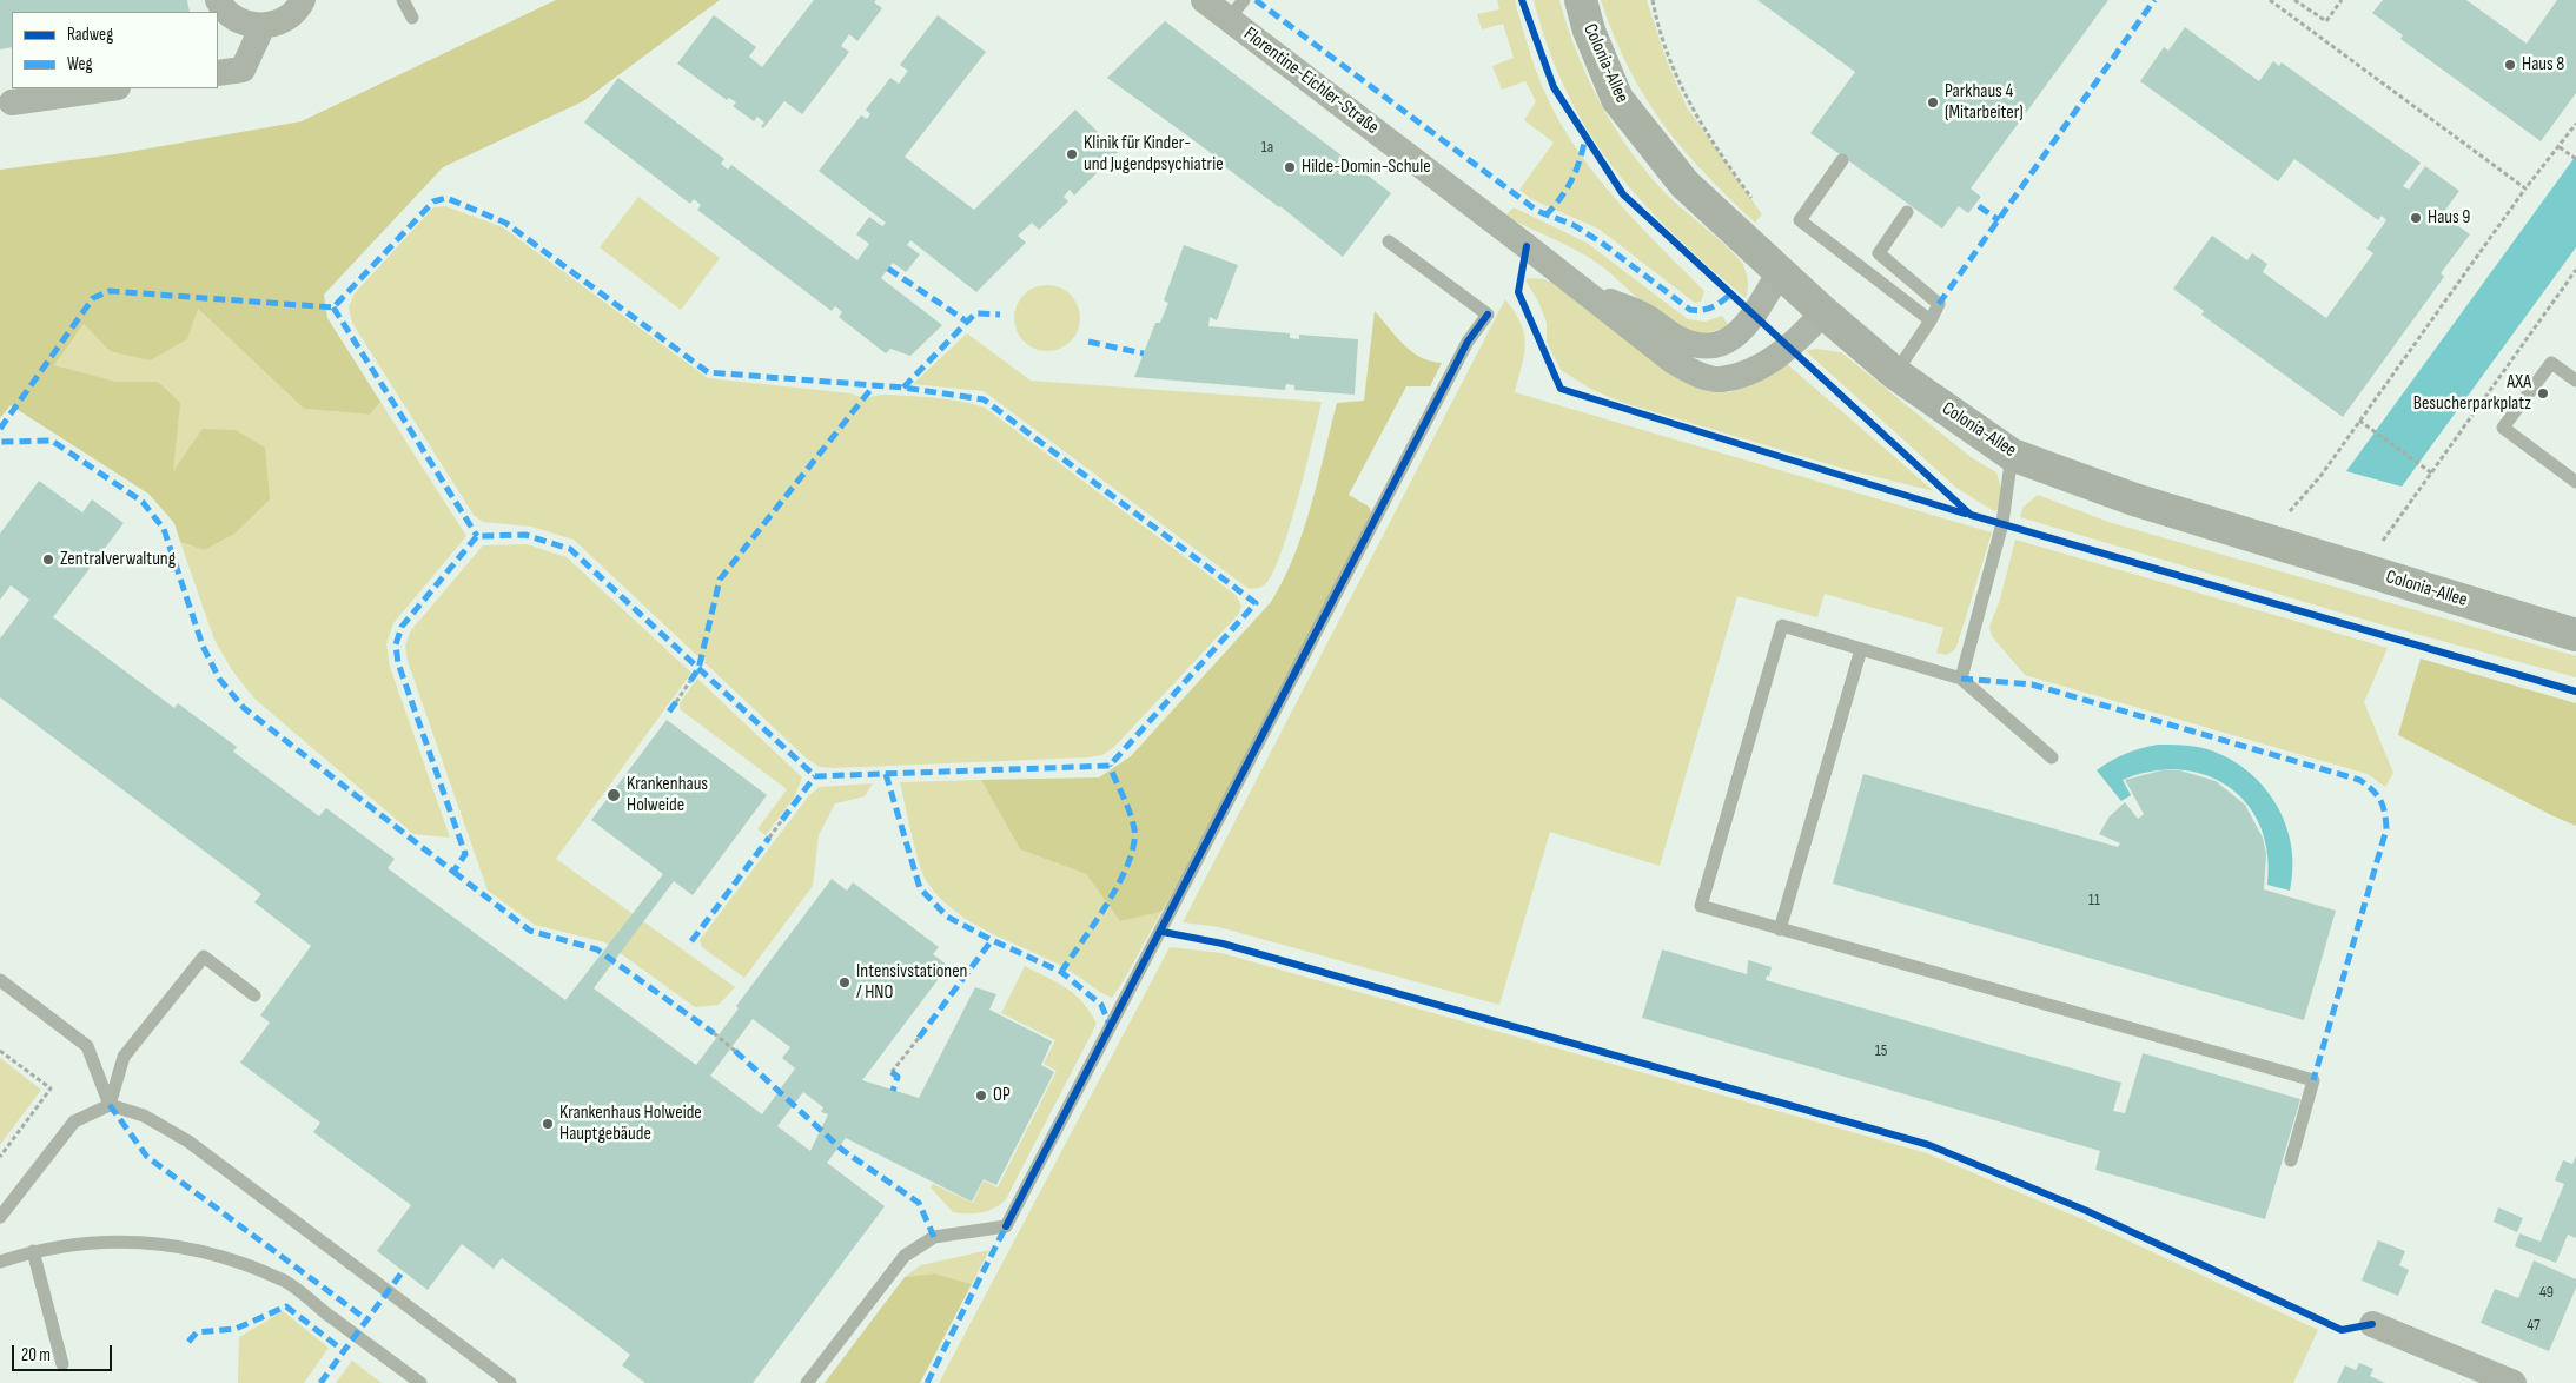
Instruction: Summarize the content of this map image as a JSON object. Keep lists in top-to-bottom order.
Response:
{
  "streets": {
    "main road": ["Colonia-Allee"],
    "street": ["Florentine-Eichler-Straße"]
  },
  "crossings": [
    ["Colonia-Allee", "Florentine-Eichler-Straße"]
  ],
  "places": [
    "Haus 8",
    "Parkhaus 4 (Mitarbeiter)",
    "Klinik für Kinder- und Jugendpsychiatrie",
    "Hilde-Domin-Schule",
    "Haus 9",
    "AXA Besucherparkplatz",
    "Zentralverwaltung",
    "Krankenhaus Holweide",
    "Intensivstationen / HNO",
    "OP",
    "Krankenhaus Holweide Hauptgebäude"
  ],
  "house_numbers": [
    "1a",
    "11",
    "15",
    "49",
    "47"
  ],
  "legend": ["Radweg", "Weg"],
  "scale_bar": "20 m"
}
